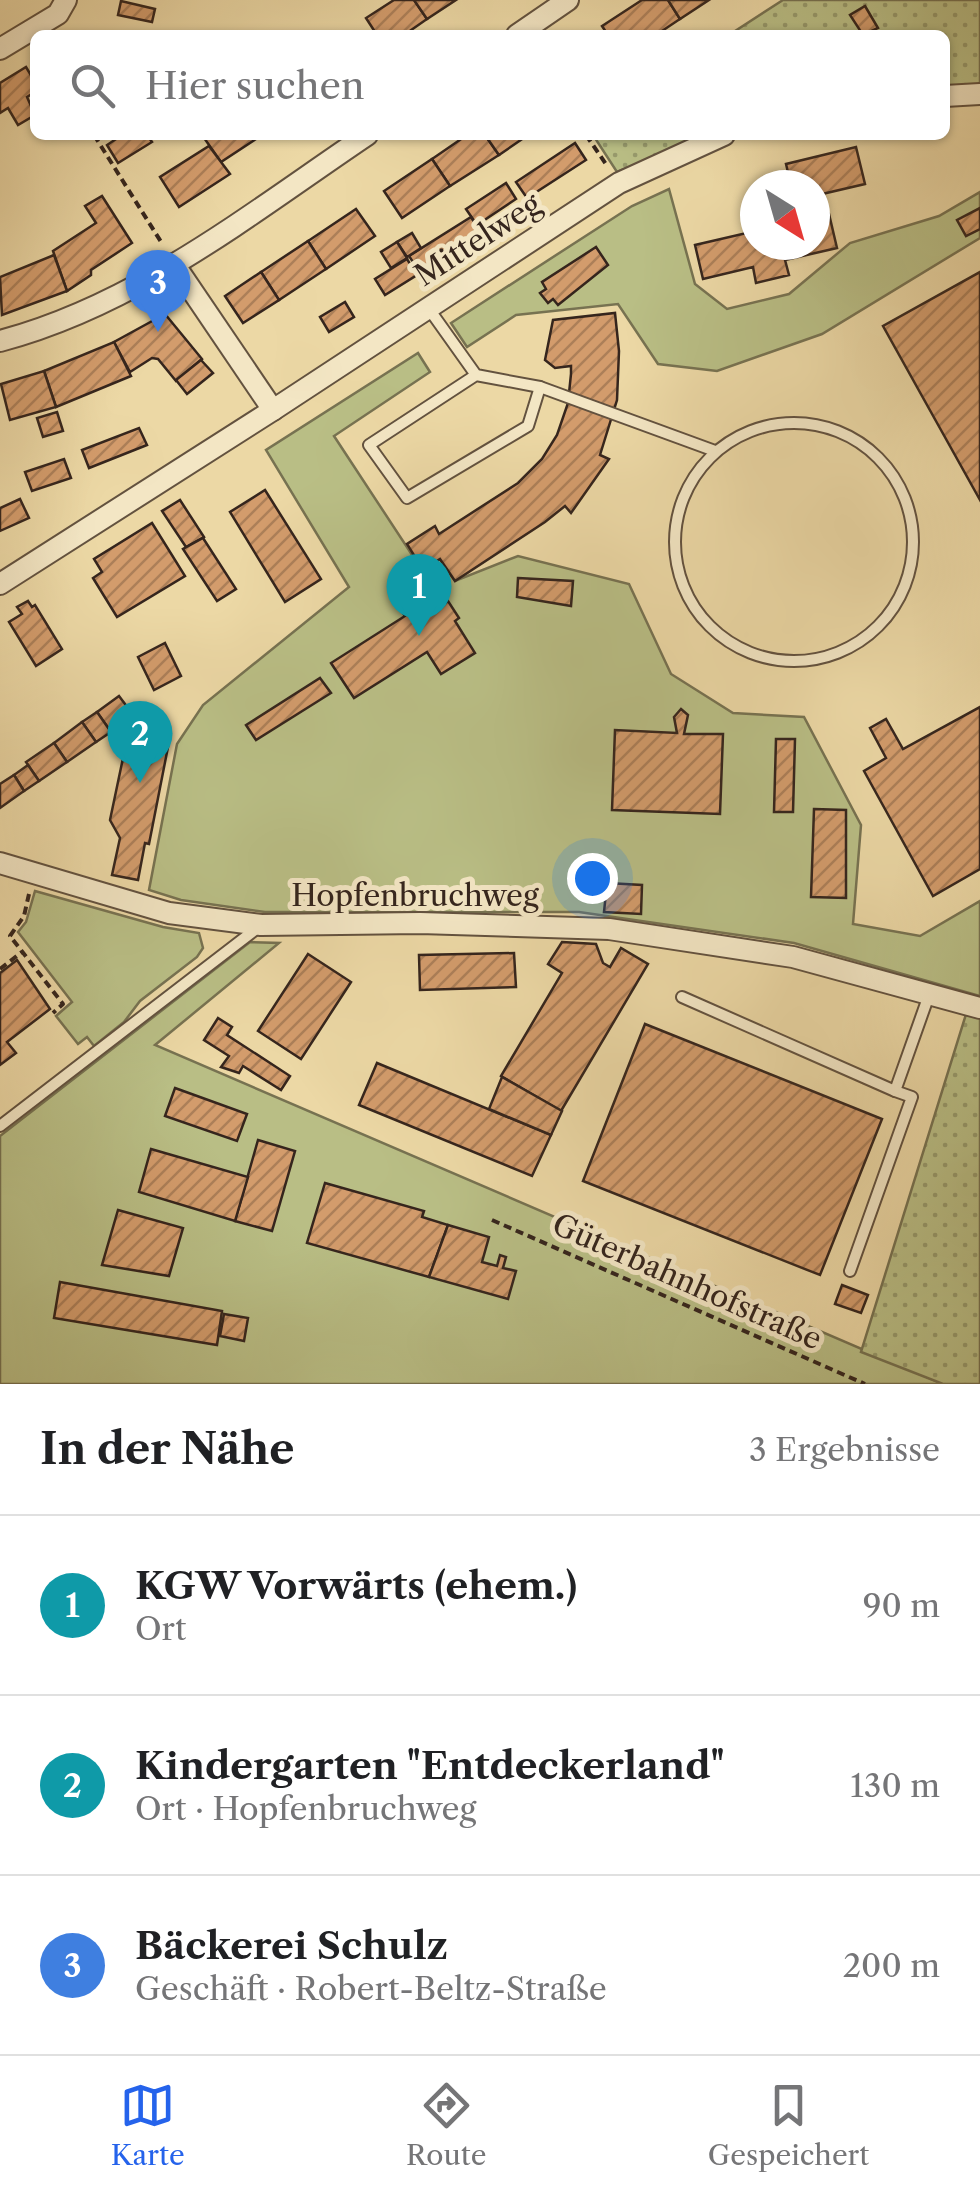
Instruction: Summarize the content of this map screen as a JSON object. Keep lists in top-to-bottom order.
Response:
{
  "streets": {
    "street": ["Mittelweg", "Hopfenbruchweg"],
    "path": ["Güterbahnhofstraße"]
  },
  "north": "bottom right",
  "page": {
    "search": "Hier suchen",
    "pins": ["3", "1", "2"],
    "heading": ["In der Nähe", "3 Ergebnisse"],
    "list": [
      {
        "mark": "1",
        "name": "KGW Vorwärts (ehem.)",
        "note": "Ort",
        "value": "90 m"
      },
      {
        "mark": "2",
        "name": "Kindergarten \"Entdeckerland\"",
        "note": "Ort · Hopfenbruchweg",
        "value": "130 m"
      },
      {
        "mark": "3",
        "name": "Bäckerei Schulz",
        "note": "Geschäft · Robert-Beltz-Straße",
        "value": "200 m"
      }
    ],
    "nav": ["Karte", "Route", "Gespeichert"]
  }
}
